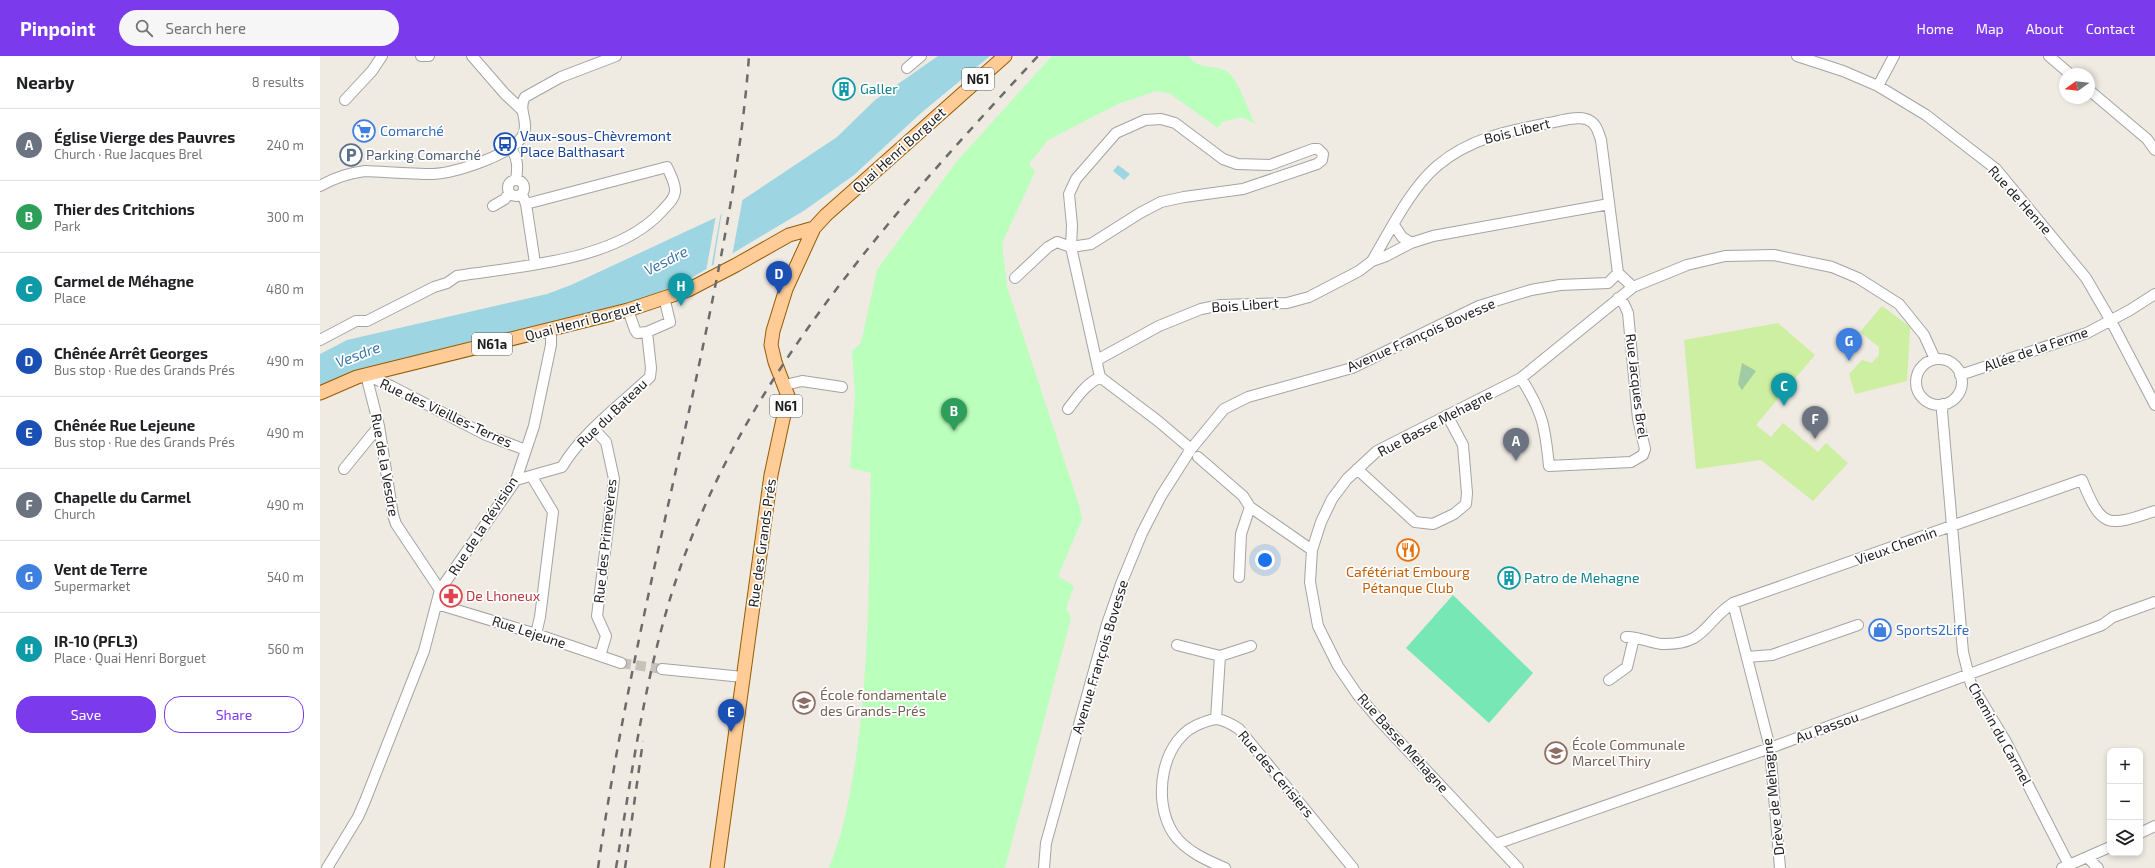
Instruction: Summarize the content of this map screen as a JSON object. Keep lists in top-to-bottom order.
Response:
{
  "streets": {
    "main road": [
      "N61",
      "Quai Henri Borguet",
      "N61a",
      "Rue des Grands Prés"
    ],
    "street": [
      "Bois Libert",
      "Rue de Henne",
      "Avenue François Bovesse",
      "Allée de la Ferme",
      "Rue Jacques Brel",
      "Rue des Vieilles-Terres",
      "Rue du Bateau",
      "Rue Basse Mehagne",
      "Rue de la Vesdre",
      "Rue de la Révision",
      "Rue des Primevères",
      "Vieux Chemin",
      "Rue Lejeune",
      "Au Passou",
      "Chemin du Carmel",
      "Rue des Cerisiers",
      "Drève de Mehagne"
    ]
  },
  "crossings": [
    ["Bois Libert", "Avenue François Bovesse"],
    ["Quai Henri Borguet", "Rue des Vieilles-Terres"],
    ["Quai Henri Borguet", "Rue de la Vesdre"],
    ["Quai Henri Borguet", "Rue de la Révision"],
    ["Quai Henri Borguet", "Rue des Grands Prés"],
    ["Rue de Henne", "Allée de la Ferme"],
    ["Allée de la Ferme", "Chemin du Carmel"],
    ["Rue Jacques Brel", "Rue Basse Mehagne"],
    ["Rue des Vieilles-Terres", "Rue de la Vesdre"],
    ["Rue des Vieilles-Terres", "Rue de la Révision"],
    ["Rue du Bateau", "Rue des Primevères"],
    ["Rue Basse Mehagne", "Au Passou"],
    ["Rue de la Vesdre", "Rue de la Révision"],
    ["Rue de la Révision", "Rue Lejeune"],
    ["Rue des Primevères", "Rue Lejeune"],
    ["Vieux Chemin", "Chemin du Carmel"],
    ["Vieux Chemin", "Drève de Mehagne"],
    ["Au Passou", "Chemin du Carmel"],
    ["Au Passou", "Drève de Mehagne"]
  ],
  "water": ["Vesdre"],
  "places": {
    "building": ["Galler", "Patro de Mehagne"],
    "supermarket": ["Comarché"],
    "bus stop": ["Vaux-sous-Chèvremont Place Balthasart"],
    "parking": ["Parking Comarché"],
    "restaurant": ["Cafétériat Embourg Pétanque Club"],
    "pharmacy": ["De Lhoneux"],
    "shop": ["Sports2Life"],
    "school or university": ["École fondamentale des Grands-Prés", "École Communale Marcel Thiry"]
  },
  "north": "left",
  "page": {
    "header": "Pinpoint",
    "search": "Search here",
    "nav": [
      "Home",
      "Map",
      "About",
      "Contact"
    ],
    "heading": ["Nearby", "8 results"],
    "list": [
      {
        "mark": "A",
        "name": "Église Vierge des Pauvres",
        "note": "Church · Rue Jacques Brel",
        "value": "240 m"
      },
      {
        "mark": "B",
        "name": "Thier des Critchions",
        "note": "Park",
        "value": "300 m"
      },
      {
        "mark": "C",
        "name": "Carmel de Méhagne",
        "note": "Place",
        "value": "480 m"
      },
      {
        "mark": "D",
        "name": "Chênée Arrêt Georges",
        "note": "Bus stop · Rue des Grands Prés",
        "value": "490 m"
      },
      {
        "mark": "E",
        "name": "Chênée Rue Lejeune",
        "note": "Bus stop · Rue des Grands Prés",
        "value": "490 m"
      },
      {
        "mark": "F",
        "name": "Chapelle du Carmel",
        "note": "Church",
        "value": "490 m"
      },
      {
        "mark": "G",
        "name": "Vent de Terre",
        "note": "Supermarket",
        "value": "540 m"
      },
      {
        "mark": "H",
        "name": "IR-10 (PFL3)",
        "note": "Place · Quai Henri Borguet",
        "value": "560 m"
      }
    ],
    "pins": [
      "D",
      "H",
      "G",
      "C",
      "B",
      "F",
      "A",
      "E"
    ],
    "buttons": ["Save", "Share"],
    "map_buttons": ["+", "−"]
  }
}
